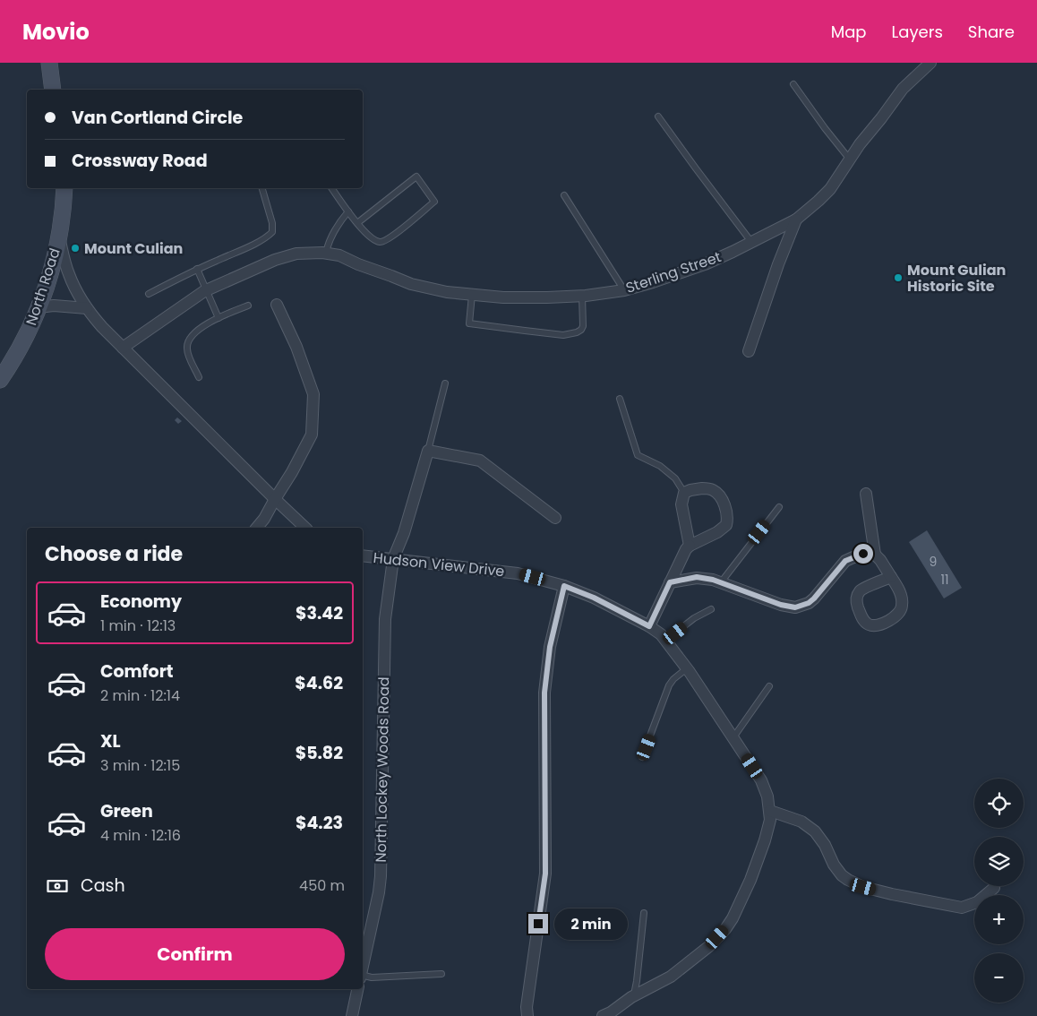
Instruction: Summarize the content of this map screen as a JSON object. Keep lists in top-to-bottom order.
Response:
{
  "streets": {
    "main road": ["North Road"],
    "street": ["Sterling Street", "Hudson View Drive", "North Lockey Woods Road"]
  },
  "crossings": [
    ["Hudson View Drive", "North Lockey Woods Road"]
  ],
  "places": ["Mount Culian", "Mount Gulian Historic Site"],
  "house_numbers": ["9", "11"],
  "page": {
    "header": "Movio",
    "nav": ["Map", "Layers", "Share"],
    "banner": ["Van Cortland Circle", "Crossway Road"],
    "heading": "Choose a ride",
    "list": [
      {
        "name": "Economy",
        "note": "1 min · 12:13",
        "value": "$3.42"
      },
      {
        "name": "Comfort",
        "note": "2 min · 12:14",
        "value": "$4.62"
      },
      {
        "name": "XL",
        "note": "3 min · 12:15",
        "value": "$5.82"
      },
      {
        "name": "Green",
        "note": "4 min · 12:16",
        "value": "$4.23"
      }
    ],
    "map_buttons": ["+", "−"],
    "pay": ["Cash", "450 m"],
    "bubble": "2 min",
    "buttons": "Confirm"
  }
}
